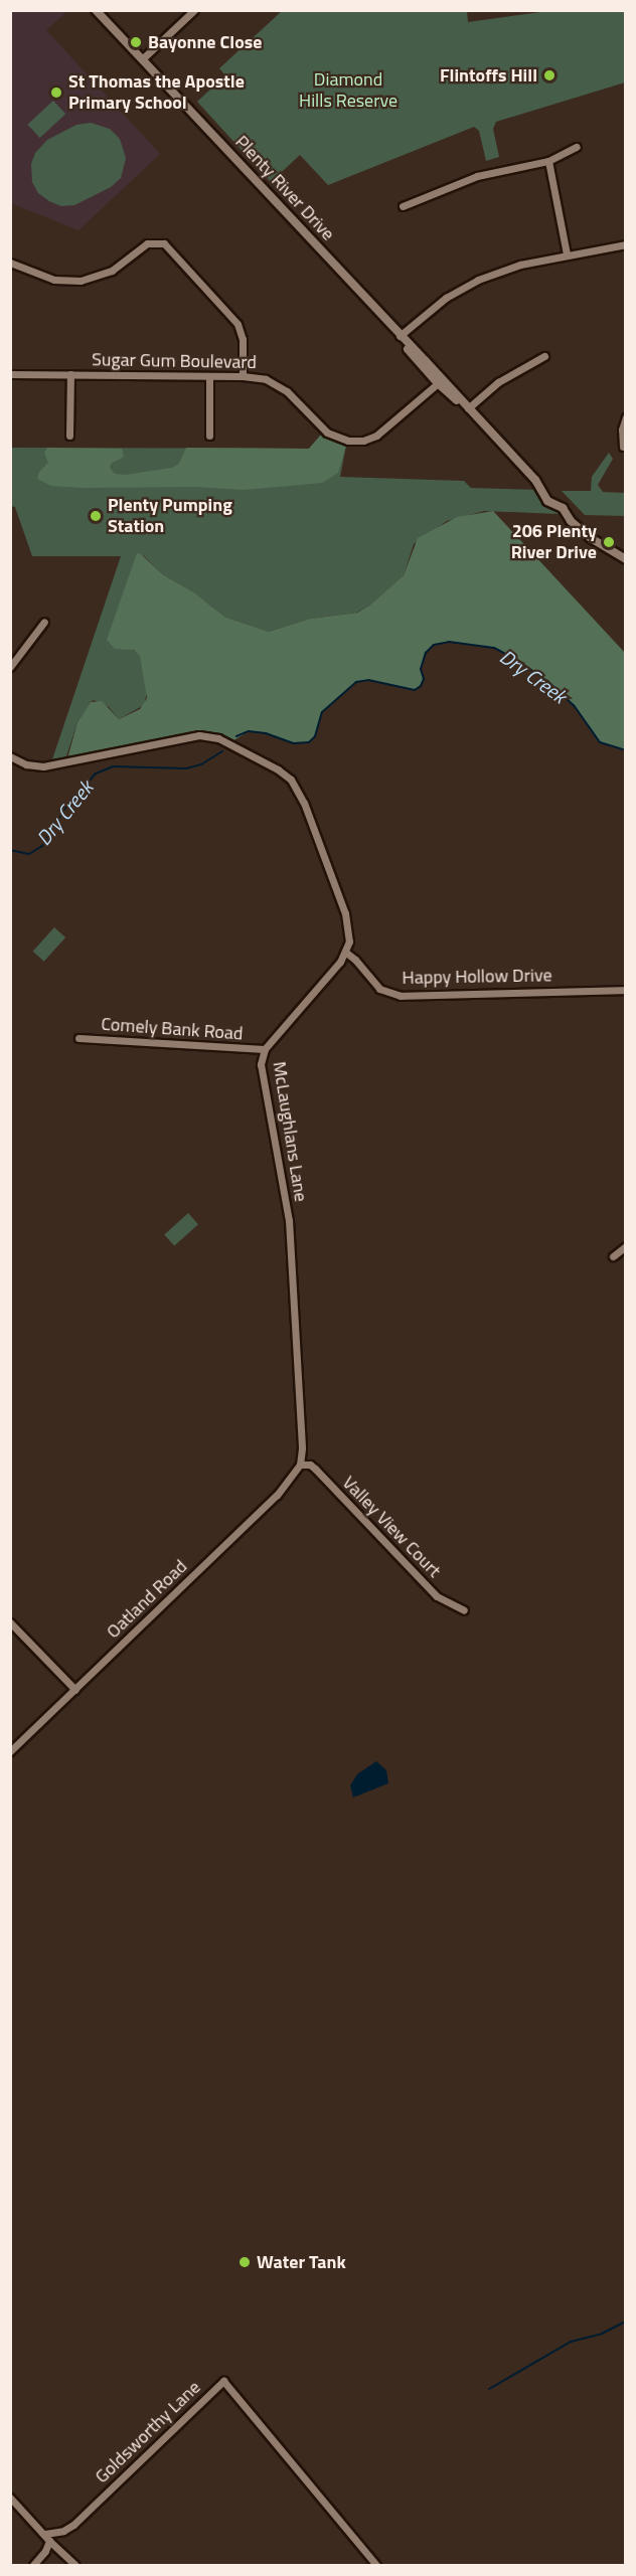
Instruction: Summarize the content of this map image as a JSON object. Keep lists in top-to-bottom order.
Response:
{
  "streets": {
    "street": [
      "Plenty River Drive",
      "Sugar Gum Boulevard",
      "Happy Hollow Drive",
      "Comely Bank Road",
      "McLaughlans Lane",
      "Valley View Court",
      "Oatland Road",
      "Goldsworthy Lane"
    ]
  },
  "crossings": [
    ["Plenty River Drive", "Sugar Gum Boulevard"],
    ["Happy Hollow Drive", "McLaughlans Lane"],
    ["Comely Bank Road", "McLaughlans Lane"],
    ["McLaughlans Lane", "Valley View Court"],
    ["McLaughlans Lane", "Oatland Road"],
    ["Valley View Court", "Oatland Road"]
  ],
  "water": ["Dry Creek"],
  "parks": ["Diamond Hills Reserve"],
  "places": [
    "Bayonne Close",
    "Flintoffs Hill",
    "St Thomas the Apostle Primary School",
    "Plenty Pumping Station",
    "206 Plenty River Drive",
    "Water Tank"
  ]
}
